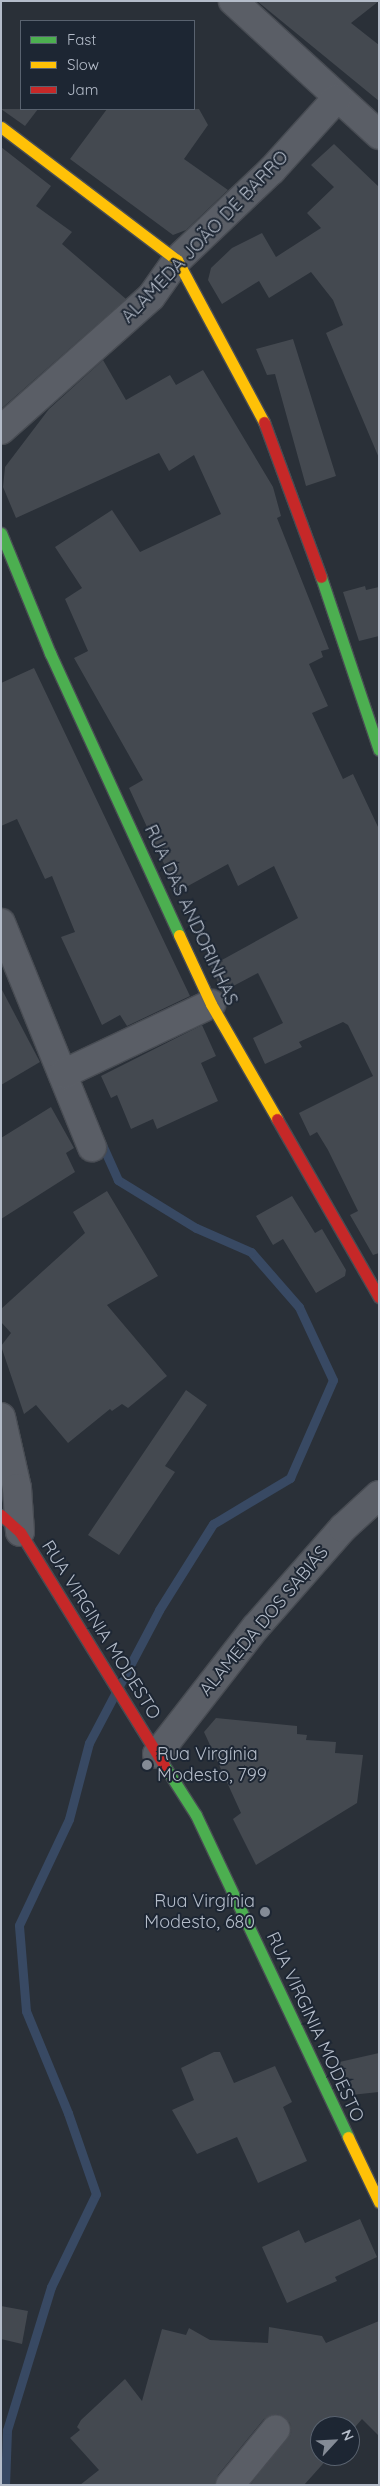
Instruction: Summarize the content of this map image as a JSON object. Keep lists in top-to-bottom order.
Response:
{
  "streets": {
    "street": [
      "ALAMEDA JOÃO DE BARRO",
      "RUA DAS ANDORINHAS",
      "ALAMEDA DOS SABIÁS",
      "RUA VIRGINIA MODESTO"
    ]
  },
  "crossings": [
    ["ALAMEDA DOS SABIÁS", "RUA VIRGINIA MODESTO"]
  ],
  "places": ["Rua Virgínia Modesto, 799", "Rua Virgínia Modesto, 680"],
  "legend": ["Fast", "Slow", "Jam"],
  "north": "top right"
}
